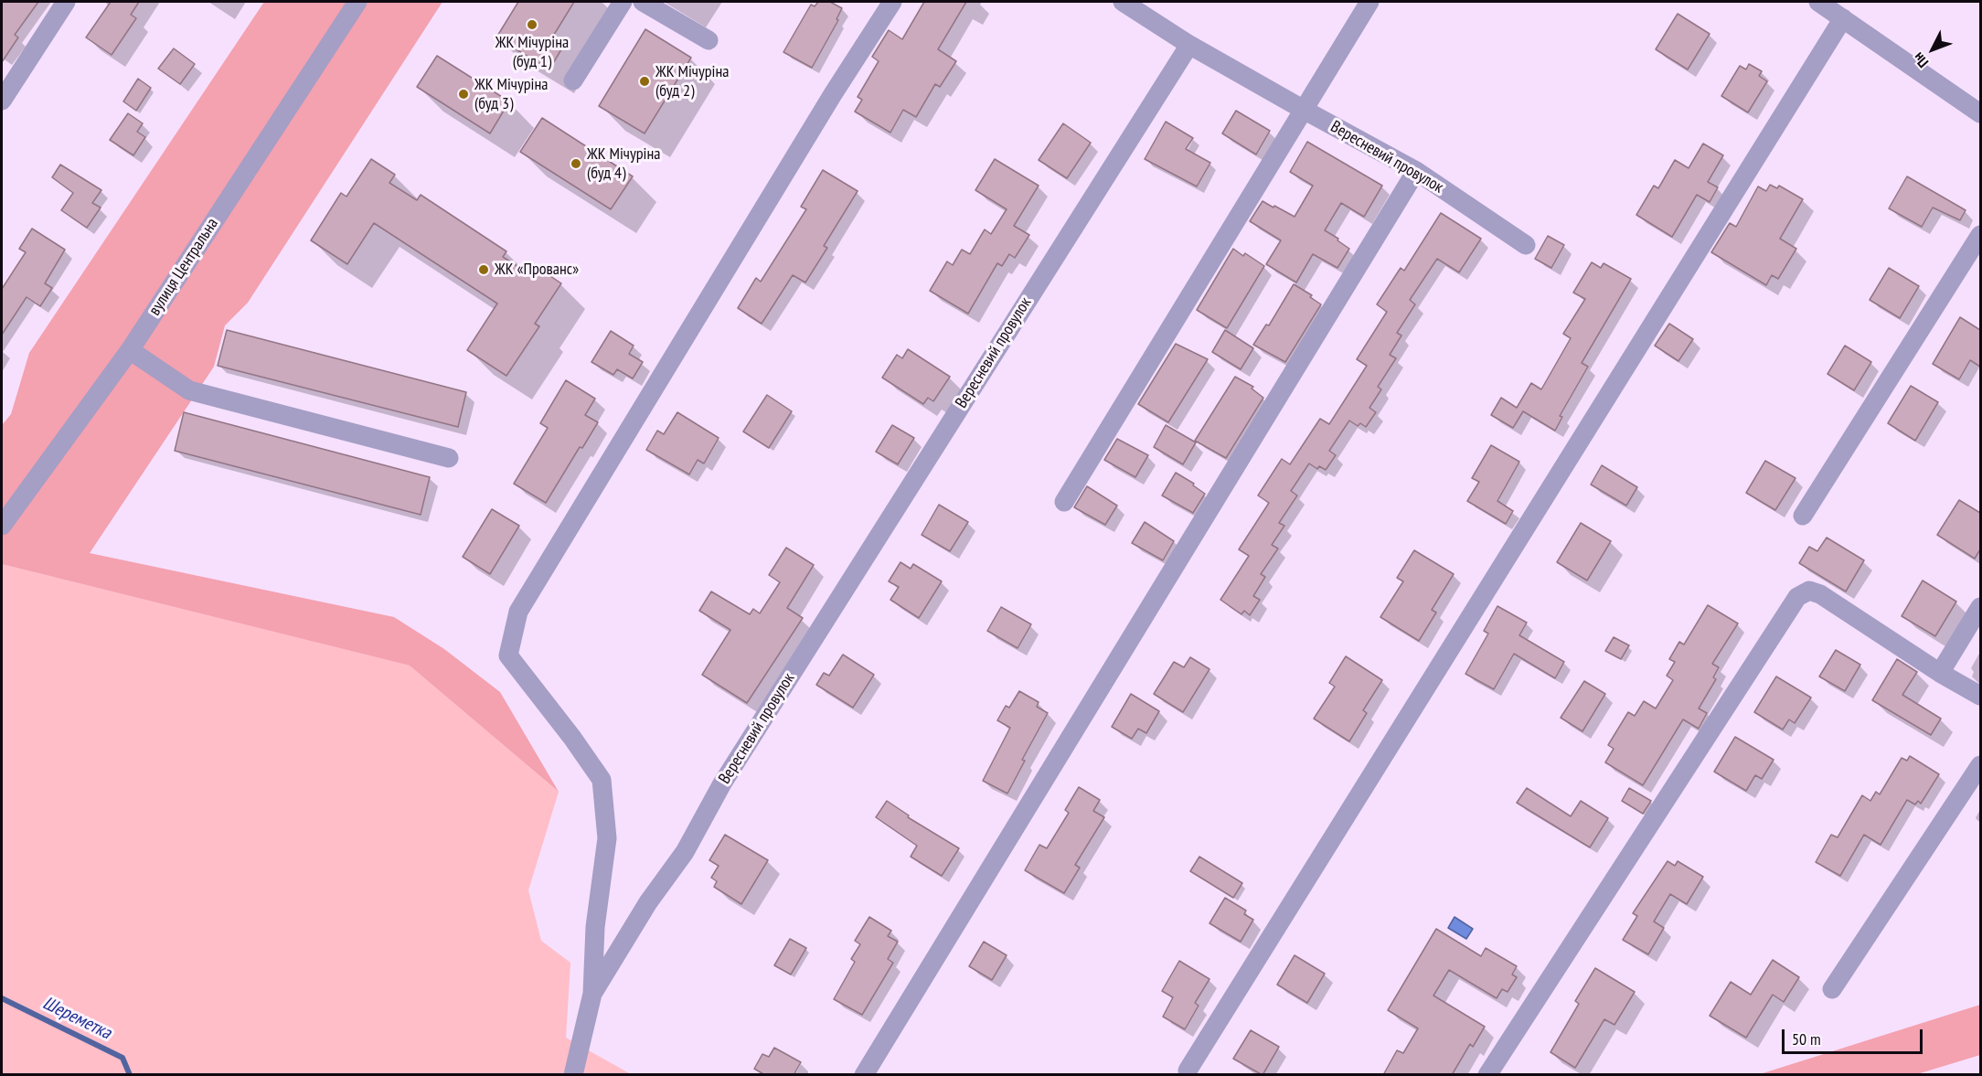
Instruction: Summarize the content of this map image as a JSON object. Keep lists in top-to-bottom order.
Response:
{
  "streets": {
    "street": ["Вересневий провулок", "вулиця Центральна"]
  },
  "water": ["Шереметка"],
  "places": [
    "ЖК Мічуріна (буд 1)",
    "ЖК Мічуріна (буд 2)",
    "ЖК Мічуріна (буд 3)",
    "ЖК Мічуріна (буд 4)",
    "ЖК «Прованс»"
  ],
  "scale_bar": "50 m",
  "north": "bottom left"
}
